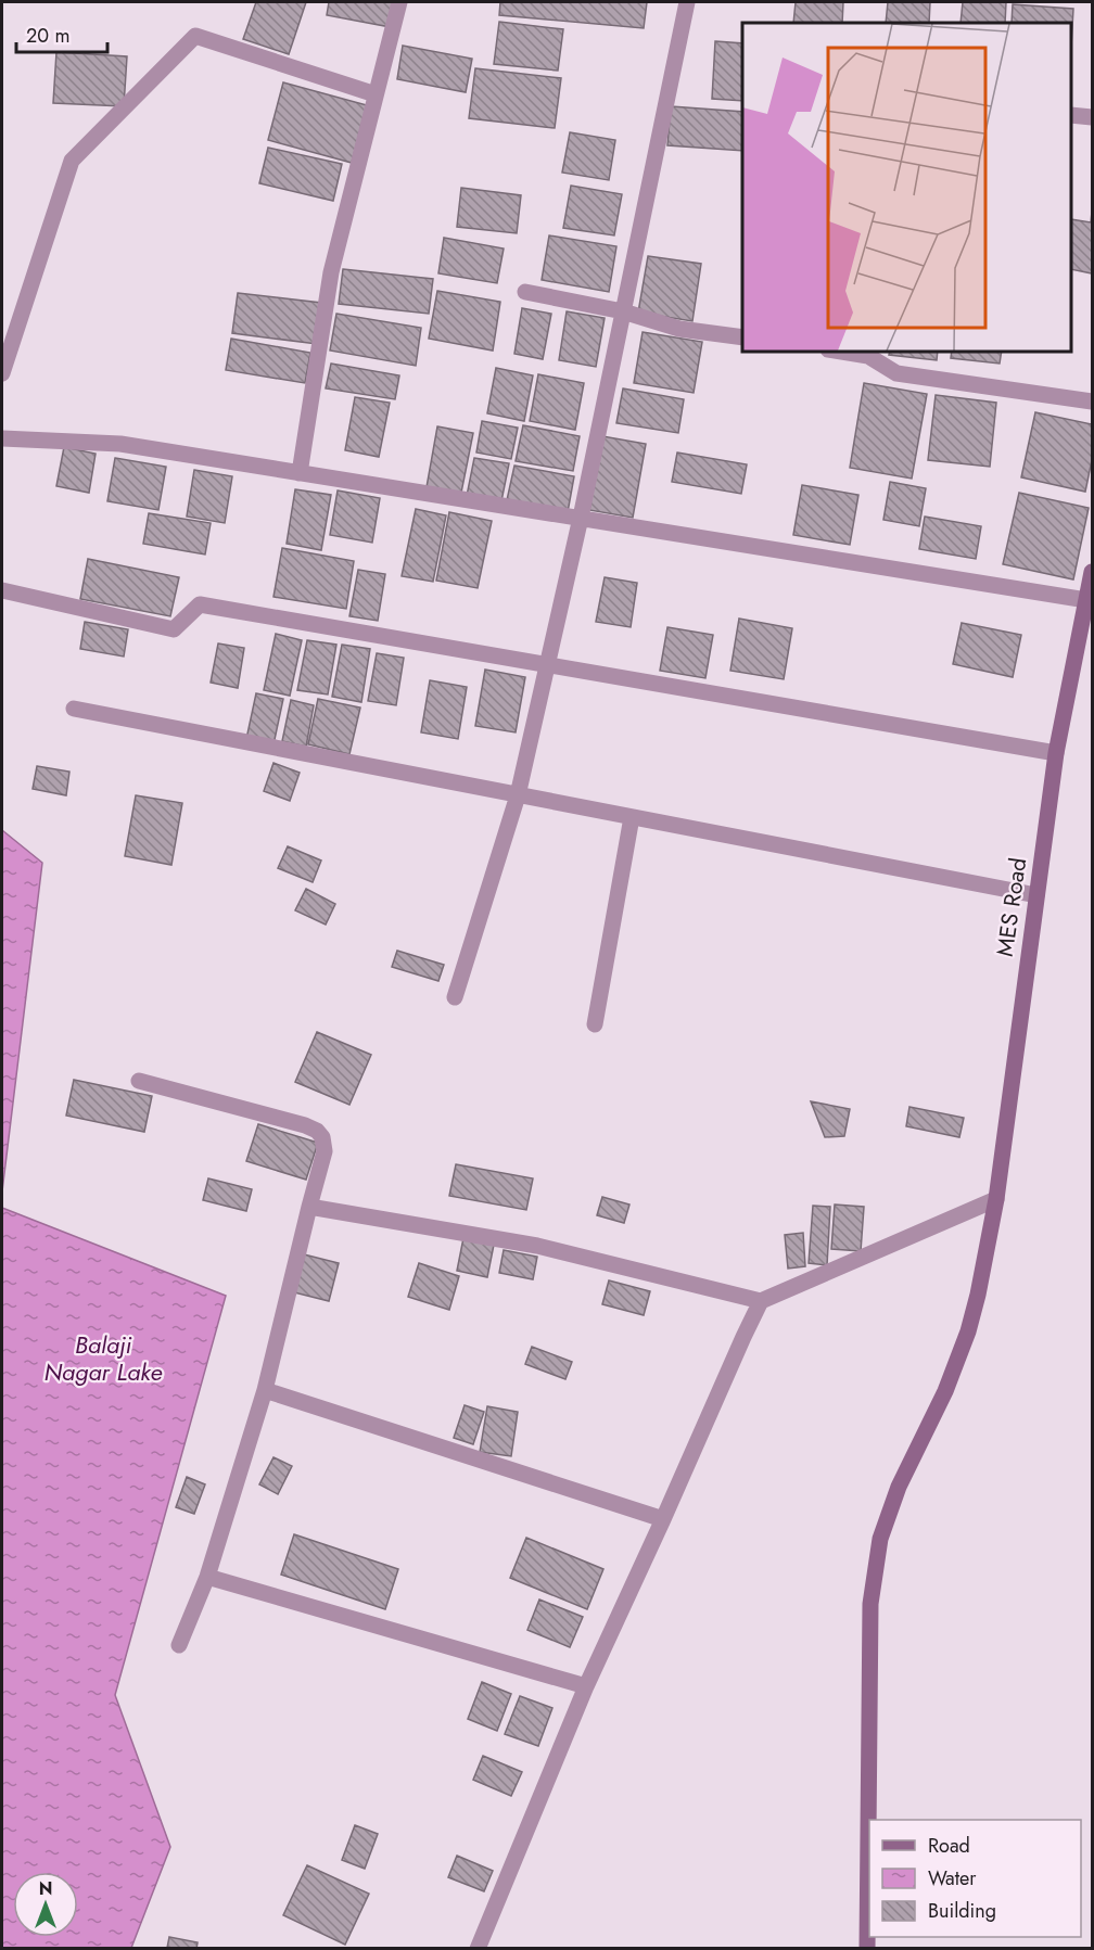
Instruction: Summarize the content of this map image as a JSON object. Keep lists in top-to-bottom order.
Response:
{
  "streets": {
    "street": ["MES Road"]
  },
  "water": ["Balaji Nagar Lake"],
  "legend": ["Road", "Water", "Building"],
  "scale_bar": "20 m",
  "north": "top"
}
